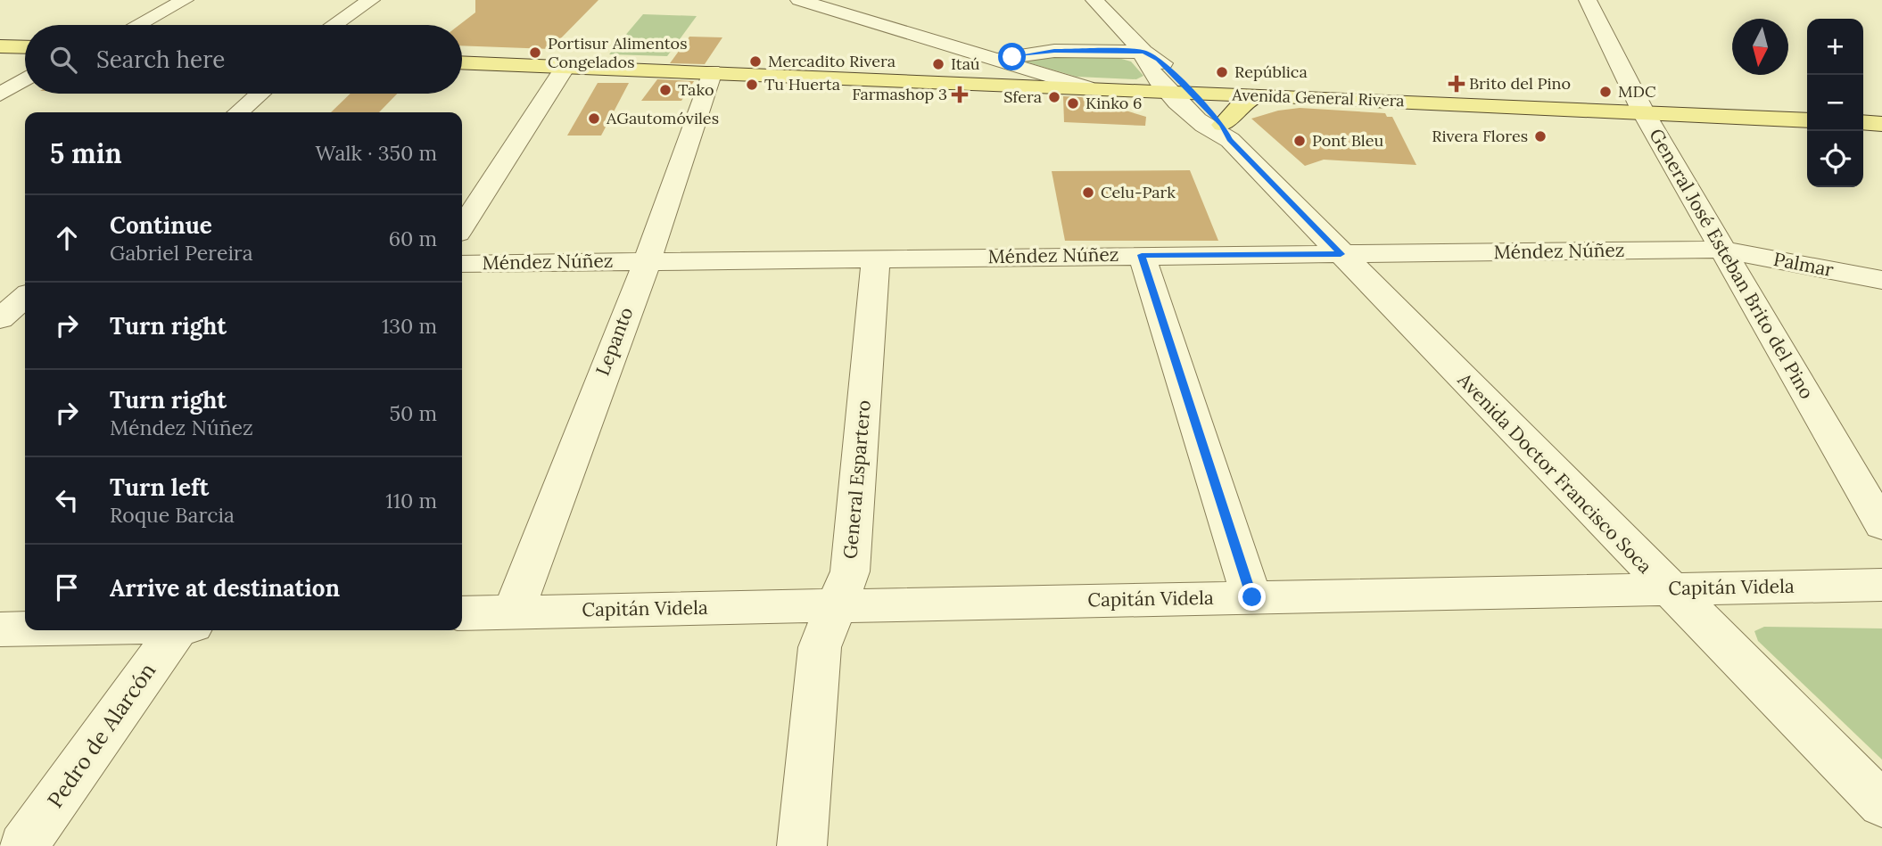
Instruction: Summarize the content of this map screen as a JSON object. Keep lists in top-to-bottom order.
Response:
{
  "streets": {
    "main road": ["Avenida General Rivera"],
    "street": [
      "Méndez Núñez",
      "General José Esteban Brito del Pino",
      "Palmar",
      "Lepanto",
      "Avenida Doctor Francisco Soca",
      "General Espartero",
      "Capitán Videla",
      "Pedro de Alarcón"
    ]
  },
  "crossings": [
    ["Avenida General Rivera", "General José Esteban Brito del Pino"],
    ["Avenida General Rivera", "Lepanto"],
    ["Avenida General Rivera", "Avenida Doctor Francisco Soca"],
    ["Méndez Núñez", "General José Esteban Brito del Pino"],
    ["Méndez Núñez", "Palmar"],
    ["Méndez Núñez", "Lepanto"],
    ["Méndez Núñez", "Avenida Doctor Francisco Soca"],
    ["Méndez Núñez", "General Espartero"],
    ["General José Esteban Brito del Pino", "Palmar"],
    ["Lepanto", "Capitán Videla"],
    ["Avenida Doctor Francisco Soca", "Capitán Videla"],
    ["General Espartero", "Capitán Videla"]
  ],
  "places": {
    "other": [
      "Portisur Alimentos Congelados",
      "Mercadito Rivera",
      "Itaú",
      "República",
      "Tu Huerta",
      "Tako",
      "MDC",
      "Sfera",
      "Kinko 6",
      "AGautomóviles",
      "Rivera Flores",
      "Pont Bleu",
      "Celu-Park"
    ],
    "health": ["Brito del Pino", "Farmashop 3"]
  },
  "north": "bottom",
  "page": {
    "map_buttons": ["+", "−"],
    "search": "Search here",
    "heading": ["5 min", "Walk · 350 m"],
    "list": [
      ["Continue", "Gabriel Pereira", "60 m"],
      ["Turn right", "130 m"],
      ["Turn right", "Méndez Núñez", "50 m"],
      ["Turn left", "Roque Barcia", "110 m"],
      "Arrive at destination"
    ]
  }
}
